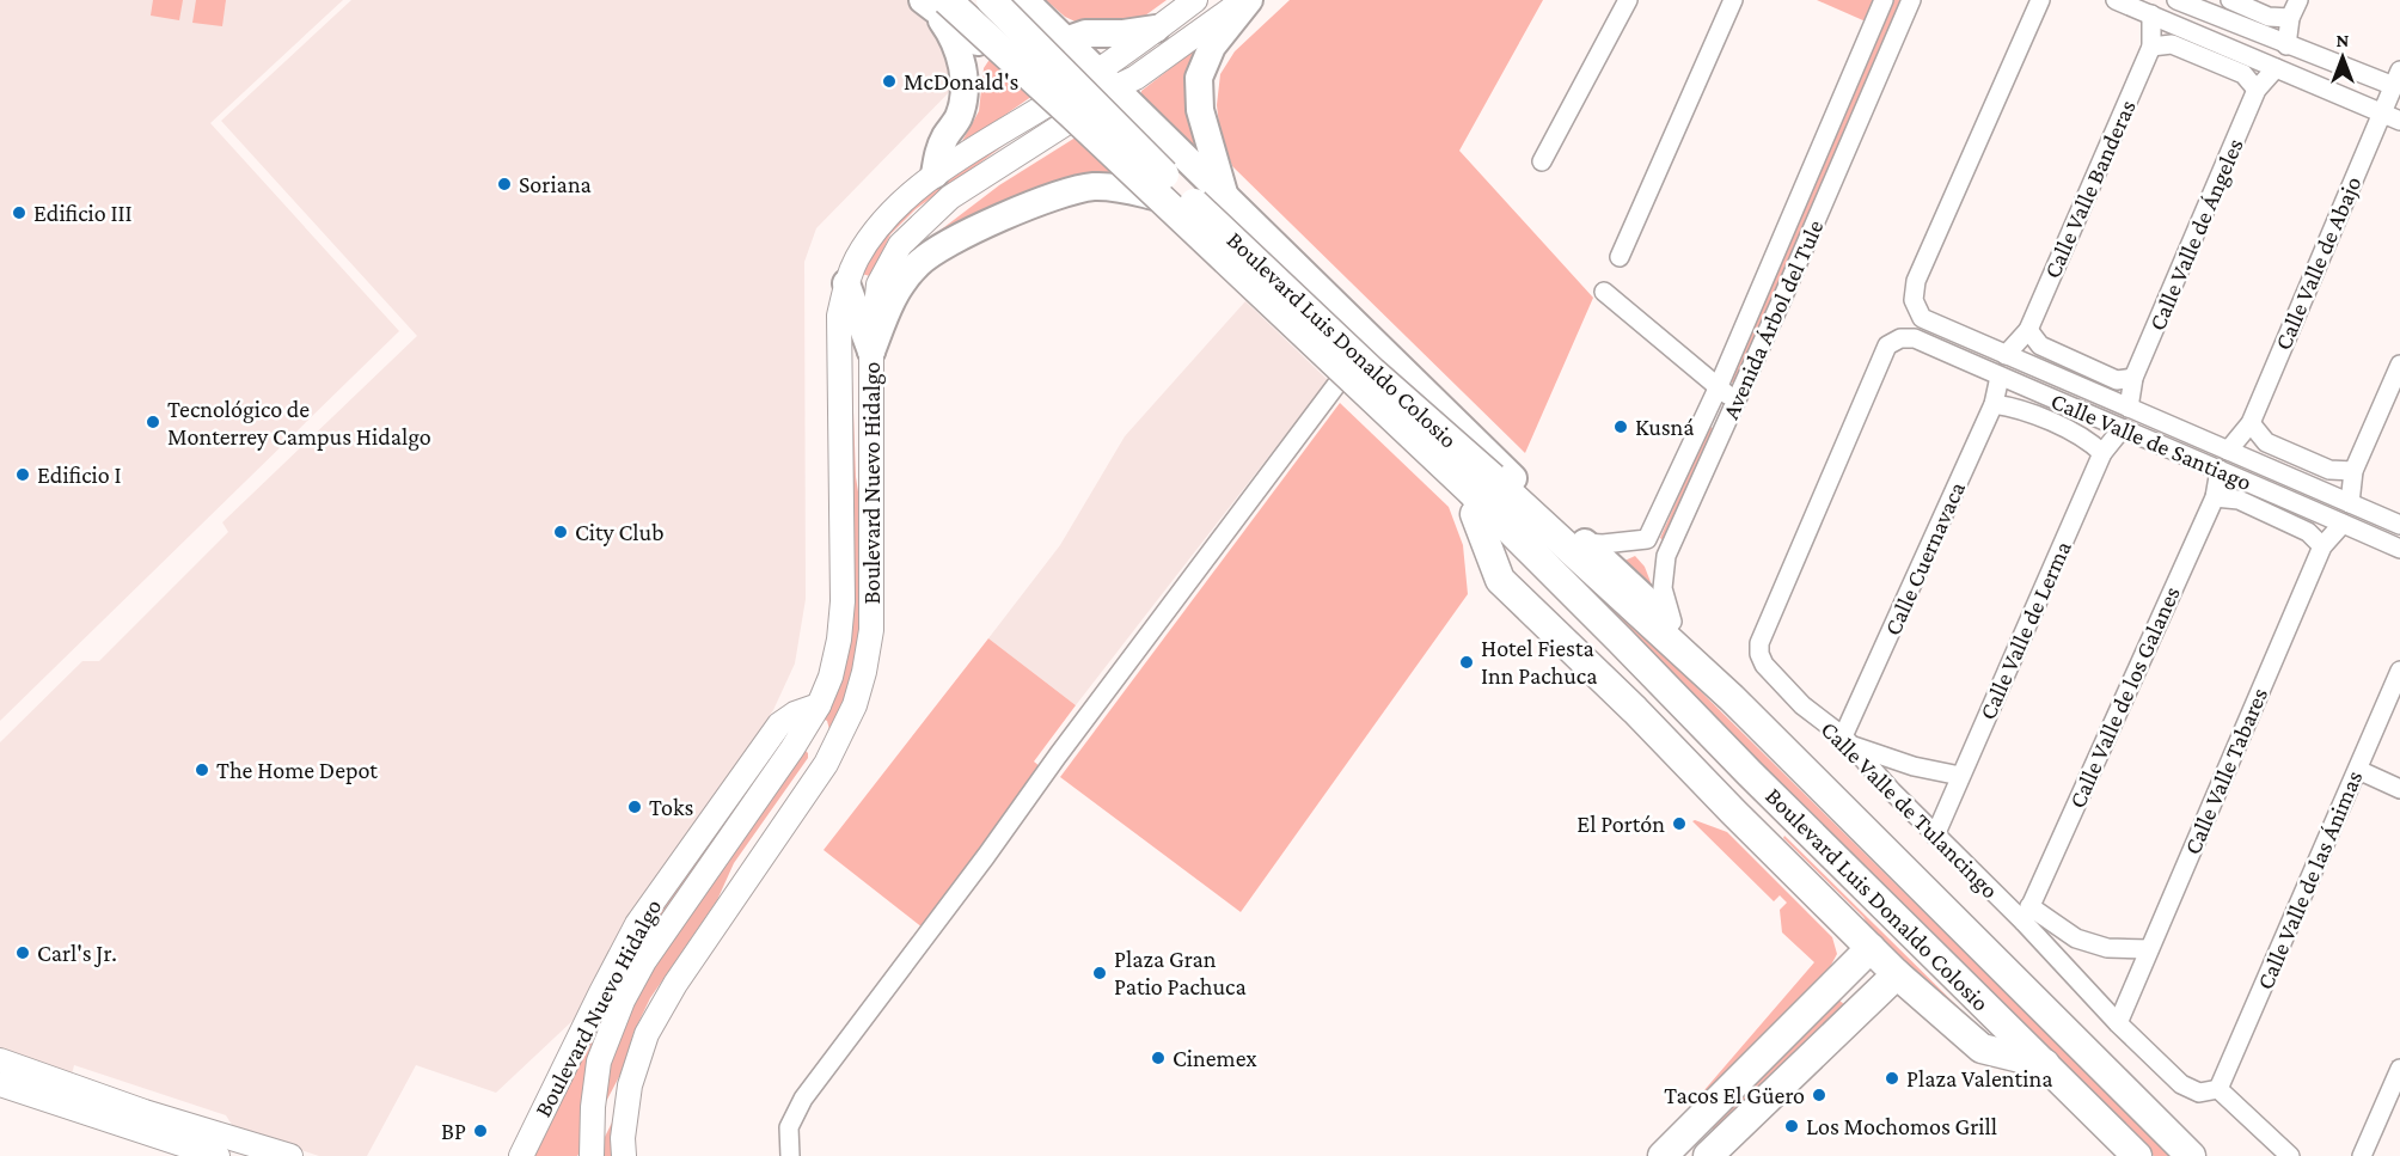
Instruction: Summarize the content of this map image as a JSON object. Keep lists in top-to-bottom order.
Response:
{
  "streets": {
    "main road": ["Boulevard Luis Donaldo Colosio"],
    "street": [
      "Calle Valle Banderas",
      "Calle Valle de Ángeles",
      "Calle Valle de Abajo",
      "Avenida Árbol del Tule",
      "Calle Valle de Santiago",
      "Boulevard Nuevo Hidalgo",
      "Calle Cuernavaca",
      "Calle Valle de Lerma",
      "Calle Valle de los Galanes",
      "Calle Valle Tabares",
      "Calle Valle de Tulancingo",
      "Calle Valle de las Ánimas"
    ]
  },
  "crossings": [
    ["Calle Valle Banderas", "Calle Valle de Santiago"],
    ["Calle Valle de Ángeles", "Calle Valle de Santiago"],
    ["Calle Valle de Abajo", "Calle Valle de Santiago"],
    ["Avenida Árbol del Tule", "Boulevard Luis Donaldo Colosio"],
    ["Boulevard Luis Donaldo Colosio", "Boulevard Nuevo Hidalgo"],
    ["Calle Valle de Santiago", "Calle Cuernavaca"],
    ["Calle Valle de Santiago", "Calle Valle de Lerma"],
    ["Calle Valle de Santiago", "Calle Valle de los Galanes"],
    ["Calle Valle de Santiago", "Calle Valle Tabares"],
    ["Calle Valle de Santiago", "Calle Valle de Tulancingo"],
    ["Calle Cuernavaca", "Calle Valle de Tulancingo"],
    ["Calle Valle de Lerma", "Calle Valle de Tulancingo"],
    ["Calle Valle de los Galanes", "Calle Valle de Tulancingo"],
    ["Calle Valle Tabares", "Calle Valle de Tulancingo"],
    ["Calle Valle de Tulancingo", "Calle Valle de las Ánimas"]
  ],
  "places": [
    "McDonald's",
    "Soriana",
    "Edificio III",
    "Tecnológico de Monterrey Campus Hidalgo",
    "Kusná",
    "Edificio I",
    "City Club",
    "Hotel Fiesta Inn Pachuca",
    "The Home Depot",
    "Toks",
    "El Portón",
    "Carl's Jr.",
    "Plaza Gran Patio Pachuca",
    "Cinemex",
    "Plaza Valentina",
    "Tacos El Güero",
    "Los Mochomos Grill",
    "BP"
  ],
  "north": "top"
}
